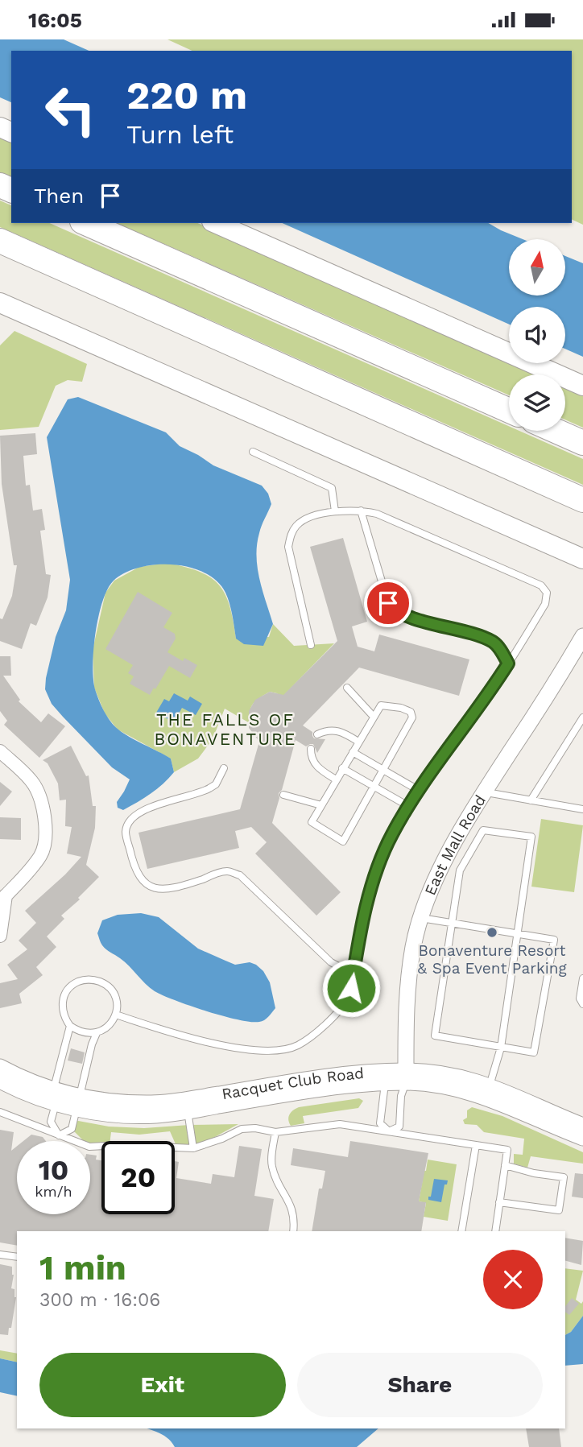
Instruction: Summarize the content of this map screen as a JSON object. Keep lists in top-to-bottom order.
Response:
{
  "streets": {
    "street": ["East Mall Road", "Racquet Club Road"]
  },
  "crossings": [
    ["East Mall Road", "Racquet Club Road"]
  ],
  "districts": ["THE FALLS OF BONAVENTURE"],
  "places": ["Bonaventure Resort & Spa Event Parking"],
  "north": "top",
  "page": {
    "status": "16:05",
    "turn": ["220 m", "Turn left"],
    "then": "Then",
    "speed": "10 km/h",
    "limit": "20",
    "heading": ["1 min", "300 m · 16:06"],
    "buttons": ["Exit", "Share"]
  }
}
